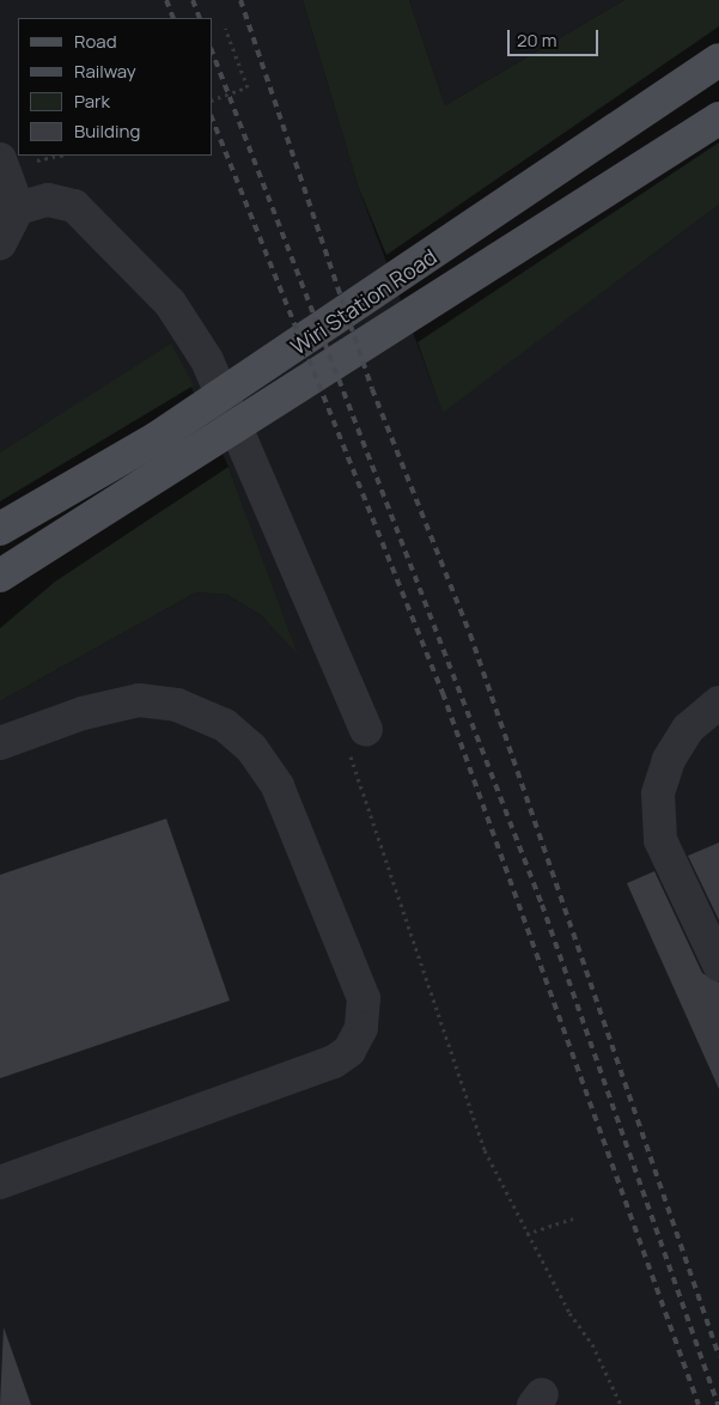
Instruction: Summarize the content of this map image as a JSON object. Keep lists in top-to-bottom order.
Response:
{
  "streets": {
    "main road": ["Wiri Station Road"]
  },
  "legend": [
    "Road",
    "Railway",
    "Park",
    "Building"
  ],
  "scale_bar": "20 m"
}
